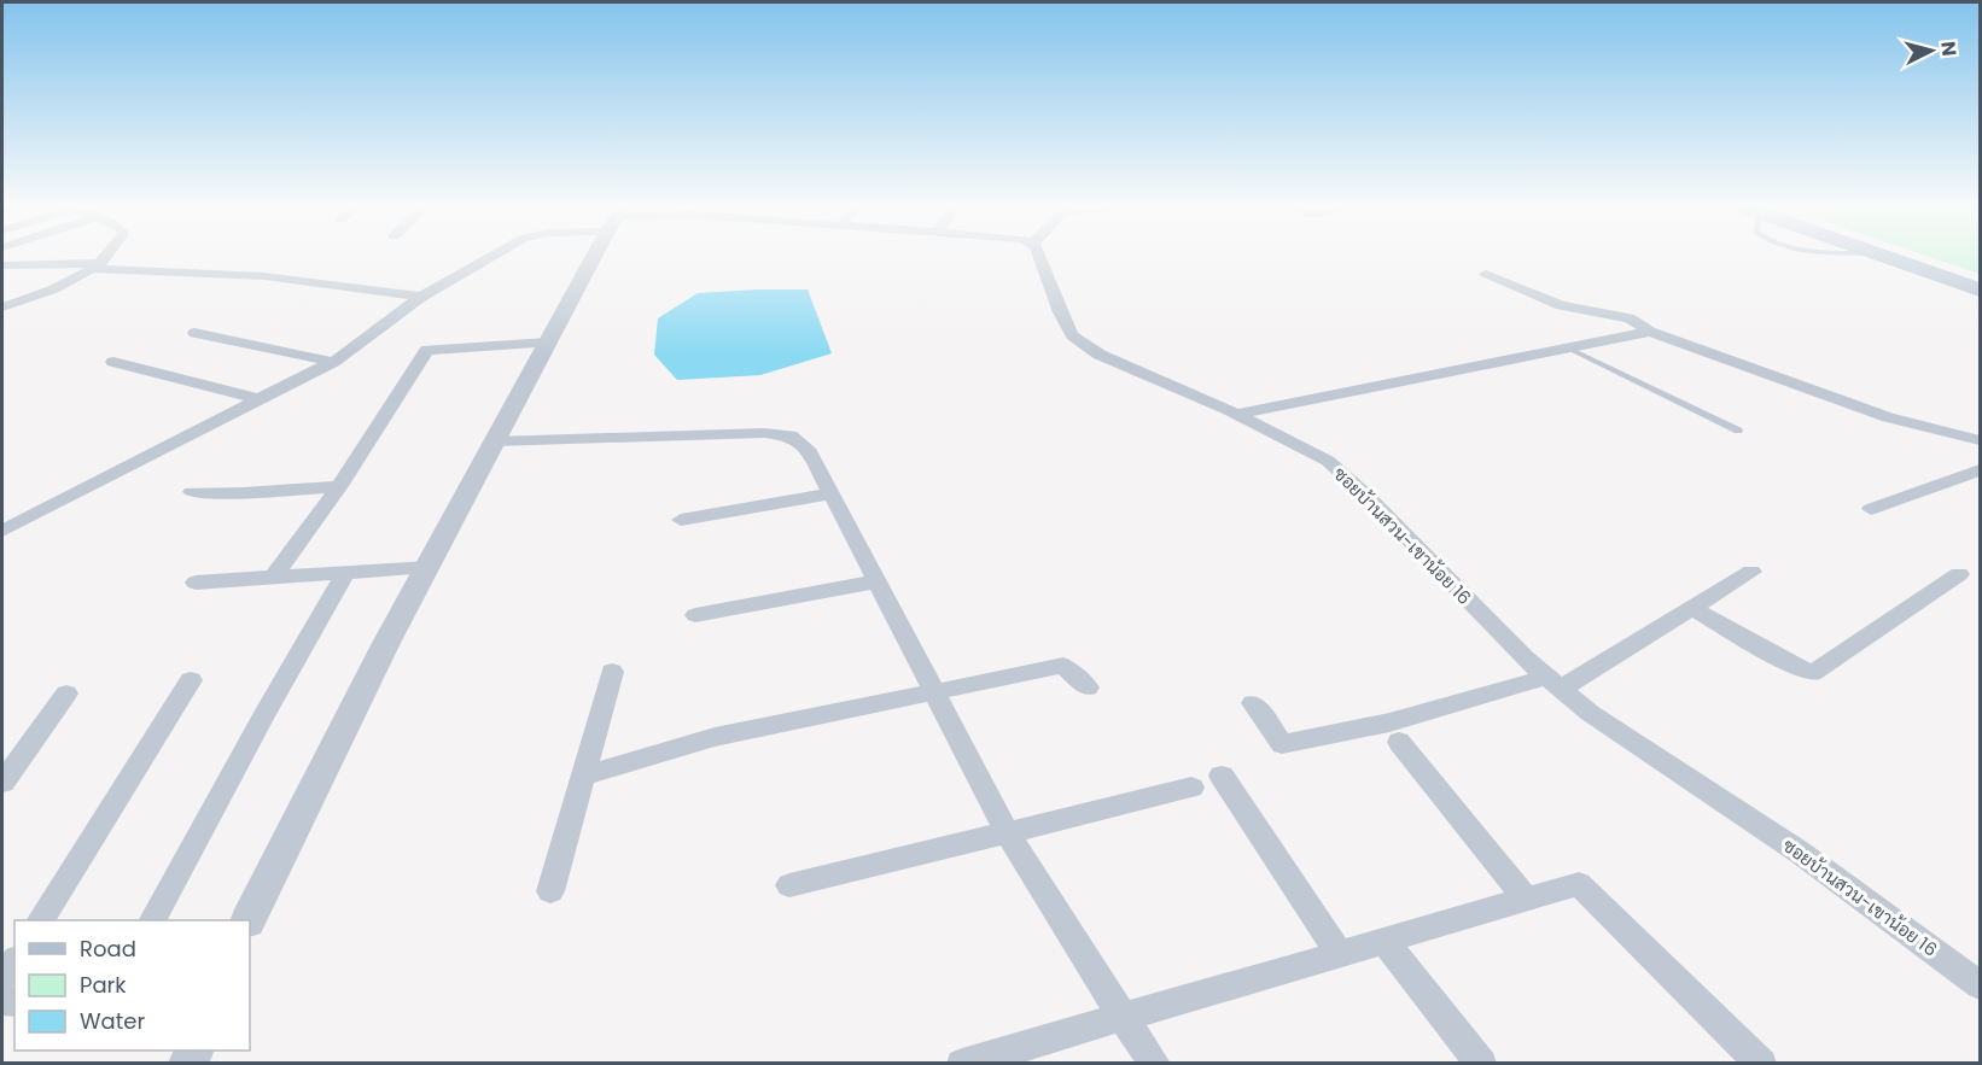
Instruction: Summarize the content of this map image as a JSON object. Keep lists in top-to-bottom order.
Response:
{
  "streets": {
    "street": ["ซอยบ้านสวน-เขาน้อย 16"]
  },
  "legend": ["Road", "Park", "Water"],
  "north": "right"
}
